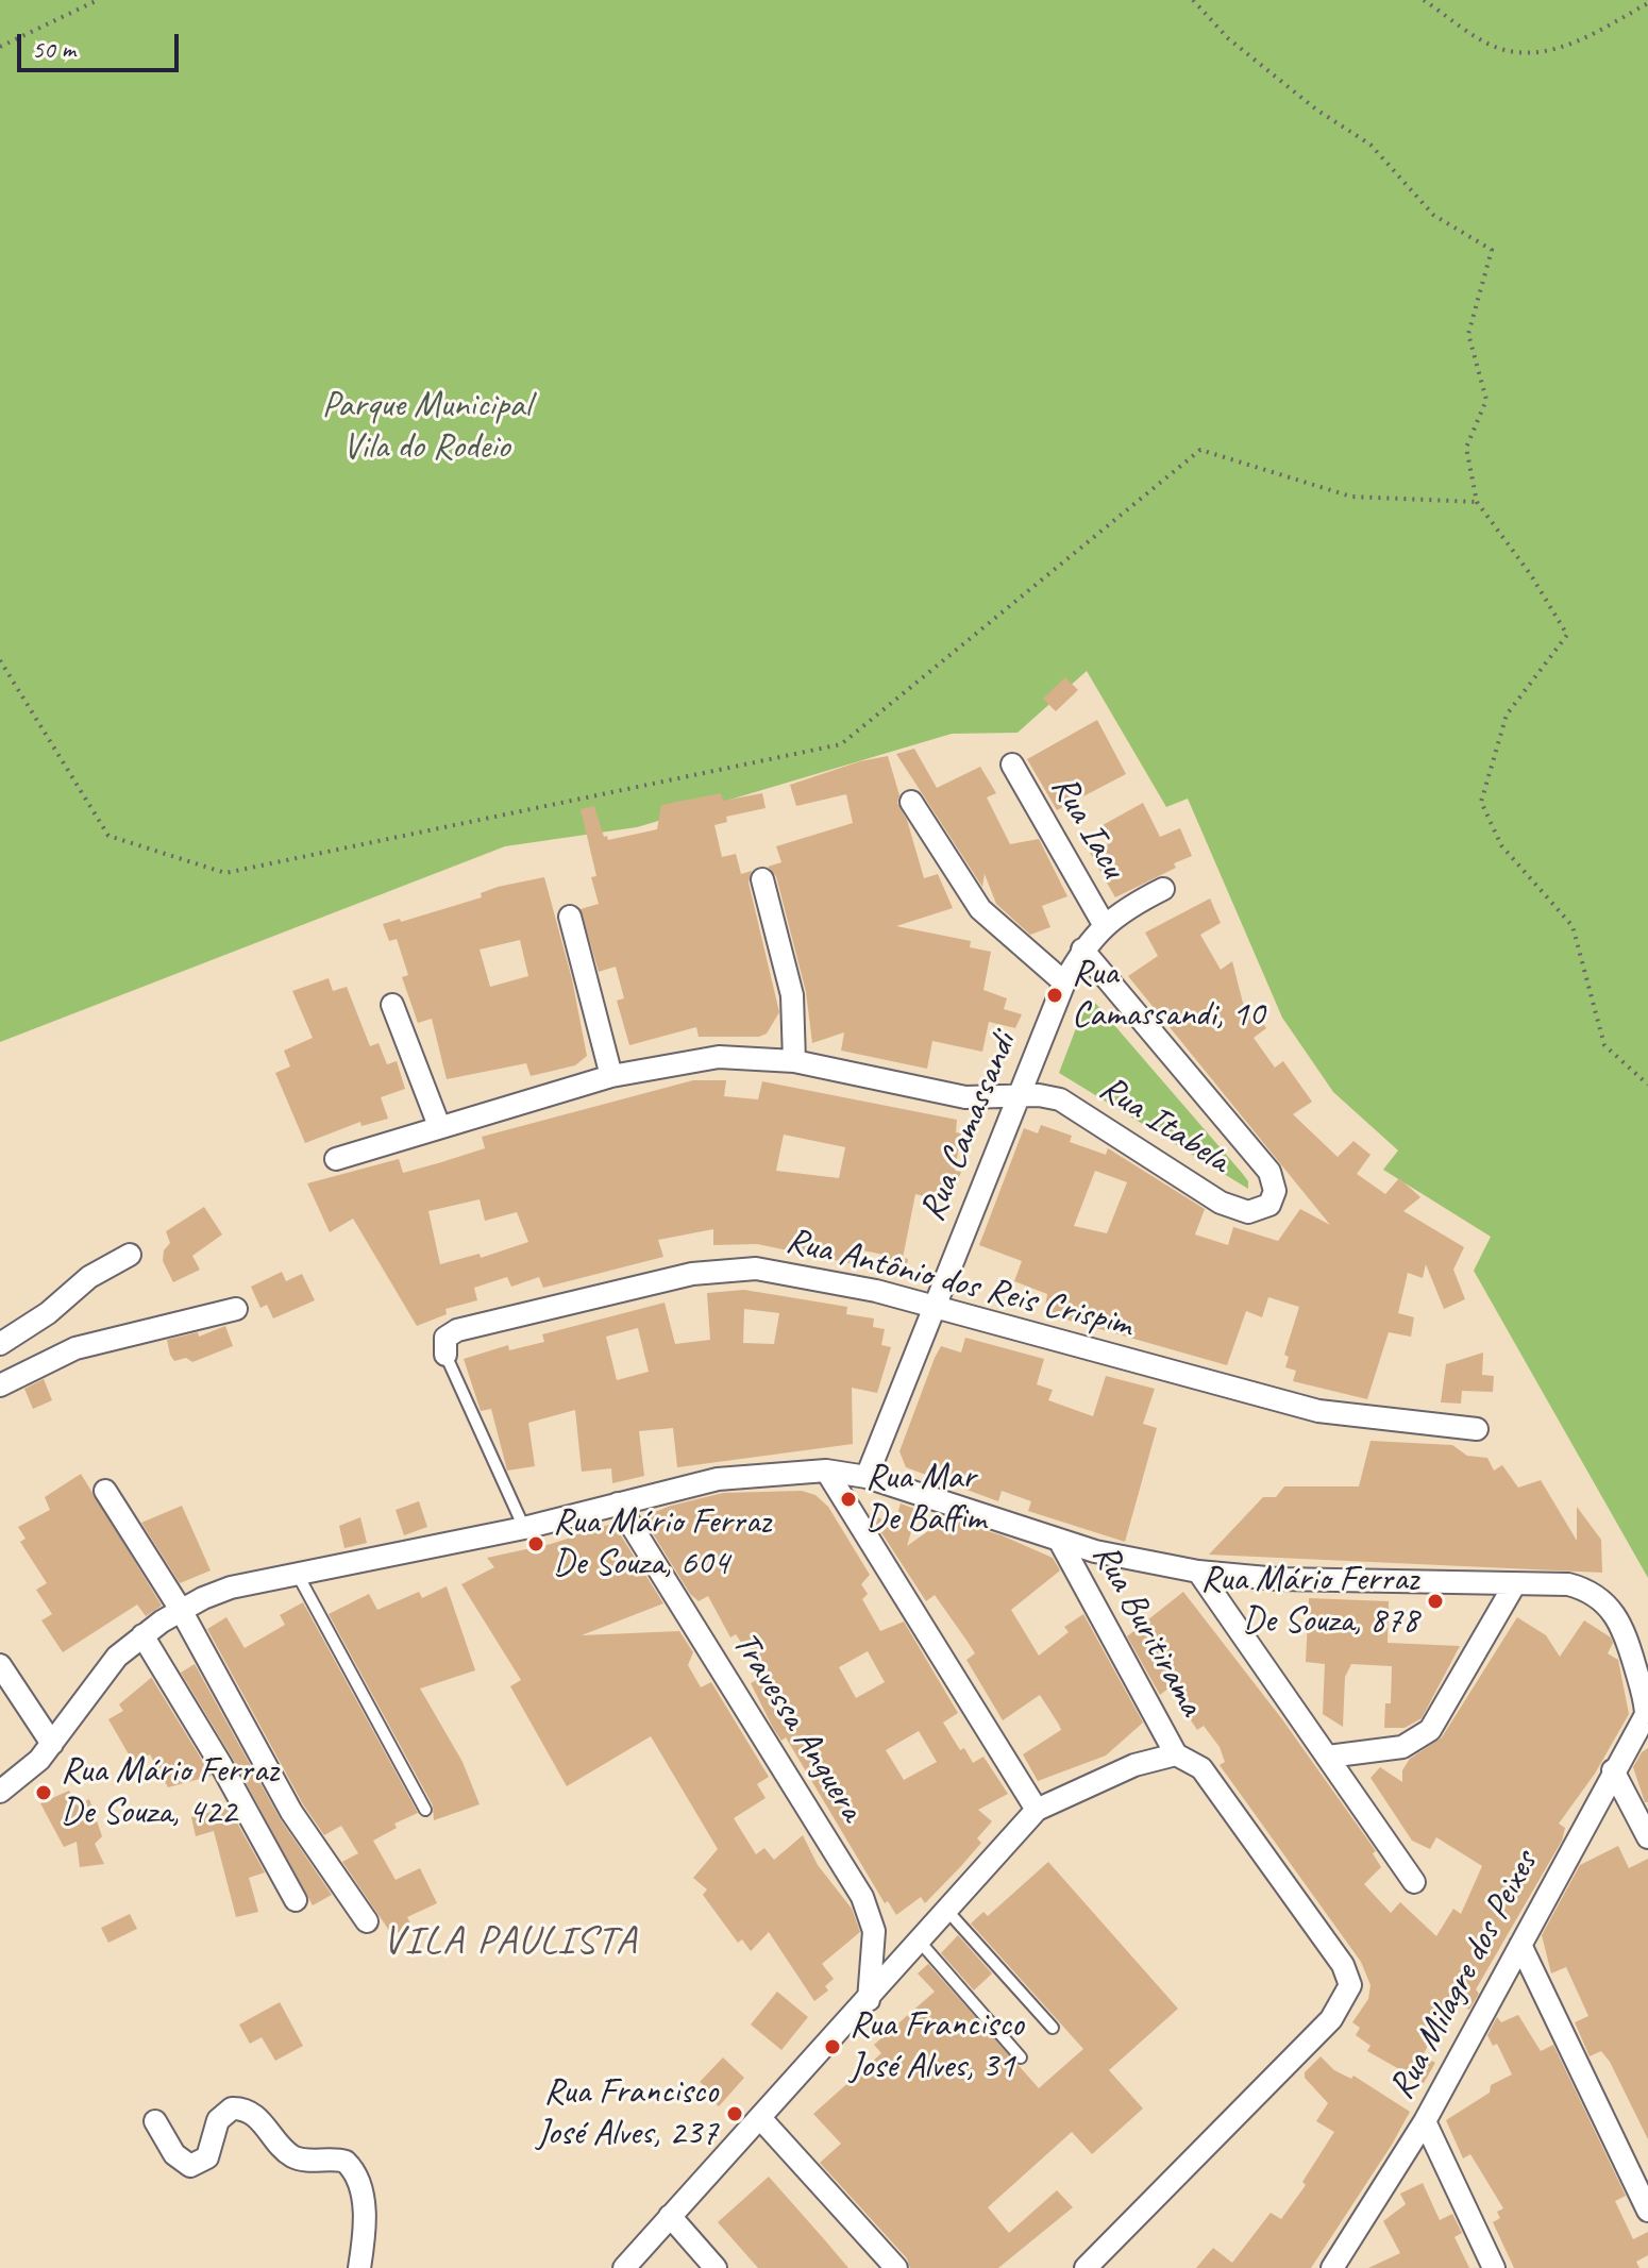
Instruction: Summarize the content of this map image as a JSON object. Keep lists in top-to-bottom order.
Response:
{
  "streets": {
    "street": [
      "Rua Iacu",
      "Rua Itabela",
      "Rua Camassandi",
      "Rua Antônio dos Reis Crispim",
      "Rua Buritirama",
      "Travessa Anguera",
      "Rua Milagre dos Peixes"
    ]
  },
  "crossings": [
    ["Rua Iacu", "Rua Camassandi"],
    ["Rua Itabela", "Rua Camassandi"],
    ["Rua Camassandi", "Rua Antônio dos Reis Crispim"]
  ],
  "districts": ["VILA PAULISTA"],
  "parks": ["Parque Municipal Vila do Rodeio"],
  "places": [
    "Rua Camassandi, 10",
    "Rua Mar De Baffim",
    "Rua Mário Ferraz De Souza, 604",
    "Rua Mário Ferraz De Souza, 878",
    "Rua Mário Ferraz De Souza, 422",
    "Rua Francisco José Alves, 31",
    "Rua Francisco José Alves, 237"
  ],
  "scale_bar": "50 m"
}
